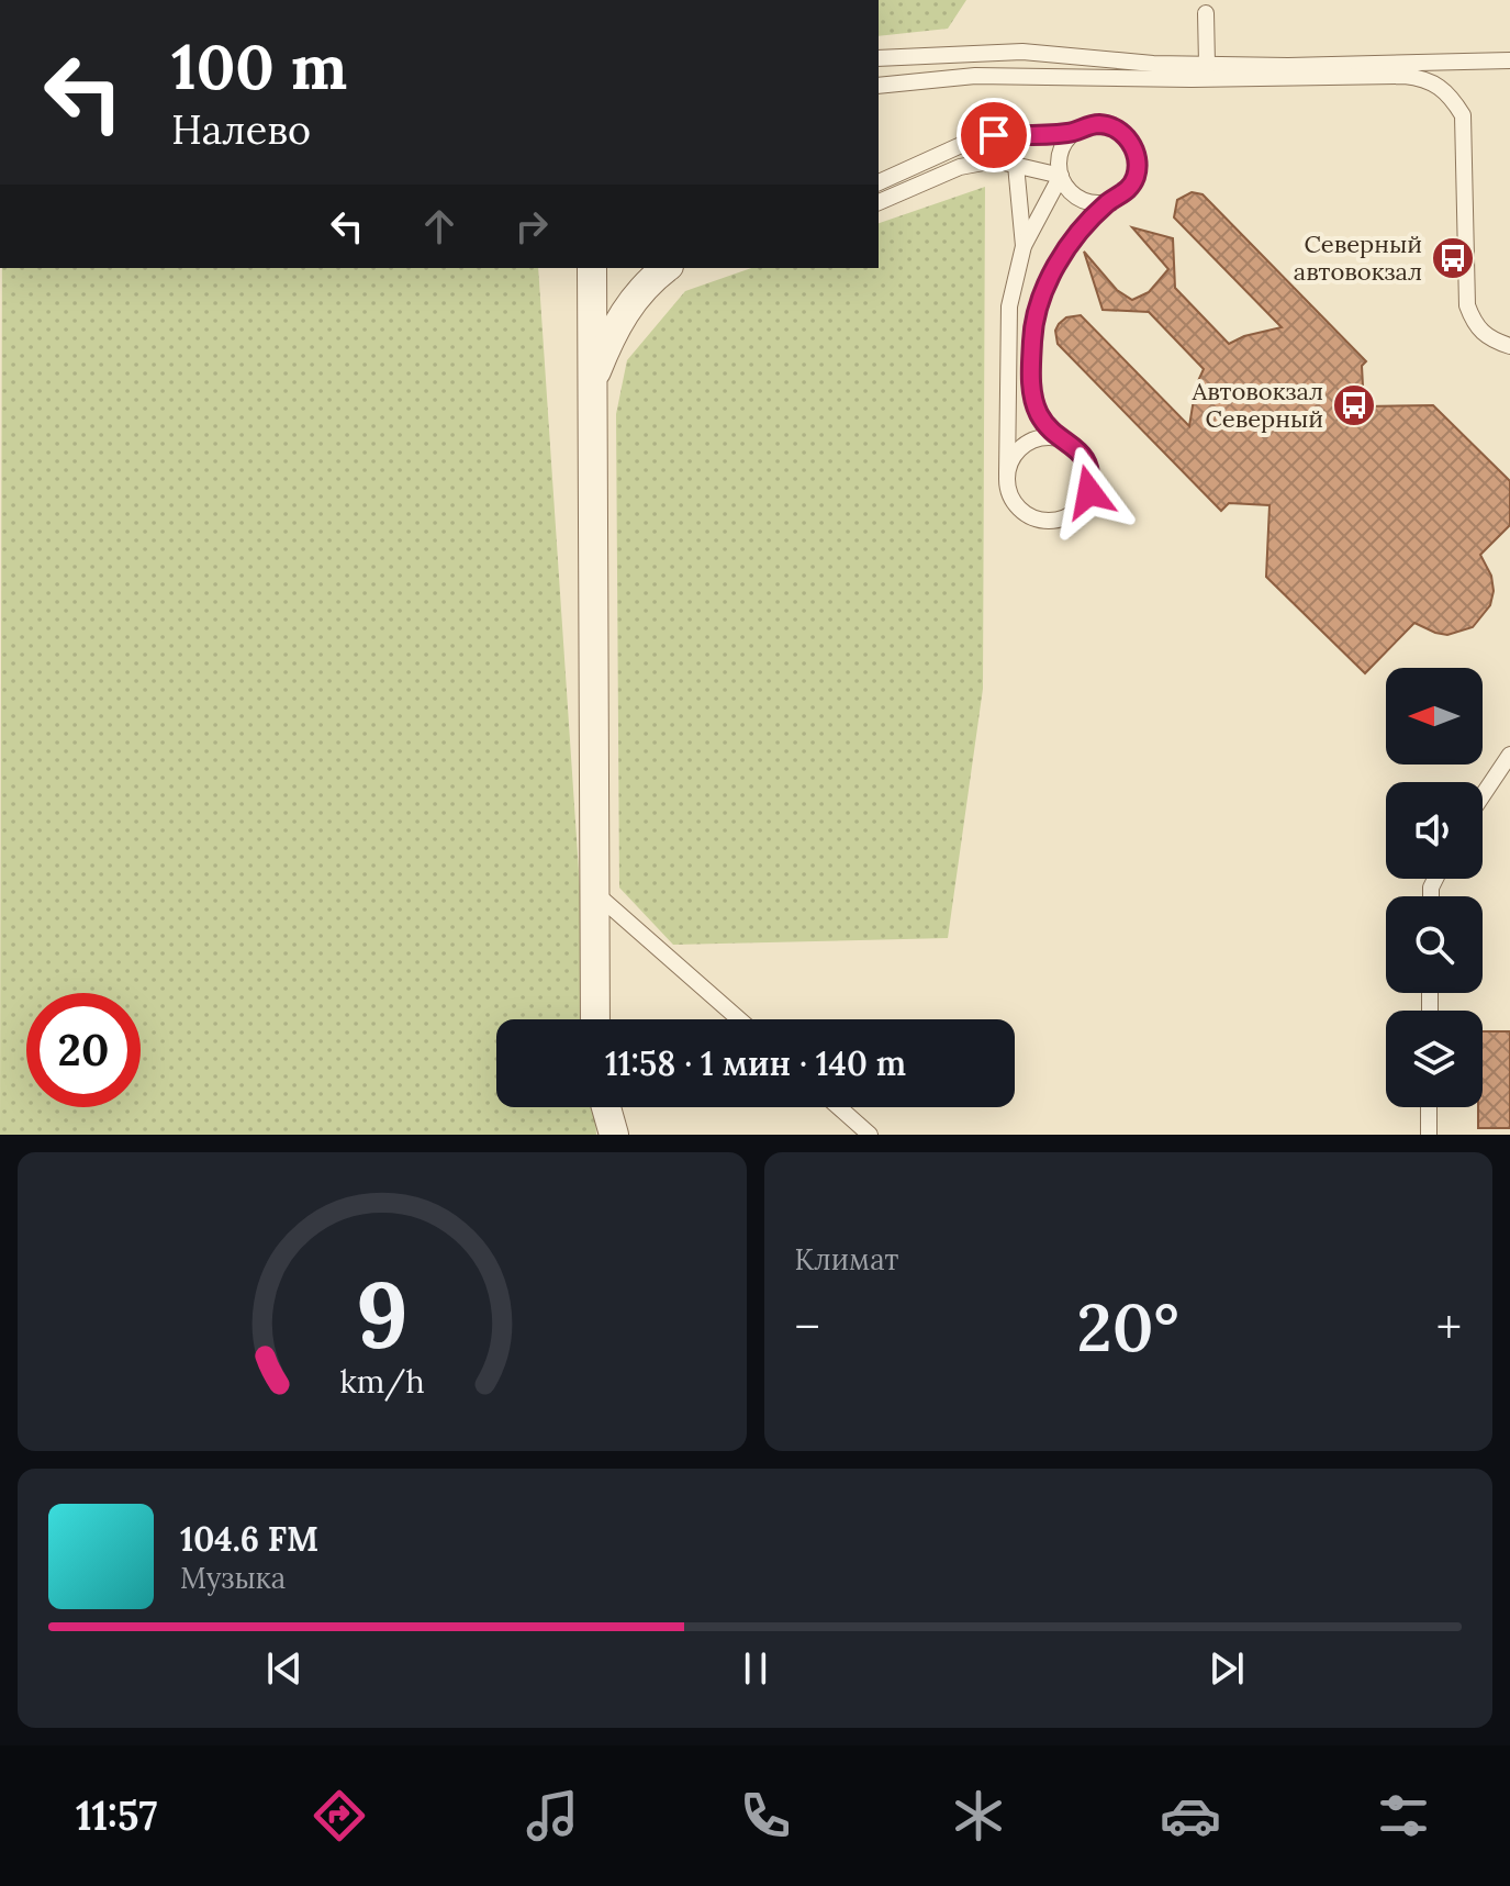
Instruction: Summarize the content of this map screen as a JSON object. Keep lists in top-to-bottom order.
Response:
{
  "places": {
    "bus stop": ["Северный автовокзал", "Автовокзал Северный"]
  },
  "north": "left",
  "page": {
    "turn": ["100 m", "Налево"],
    "limit": "20",
    "trip": "11:58 · 1 мин · 140 m",
    "tile": "Климат",
    "heat": ["−", "20°", "+"],
    "song": ["104.6 FM", "Музыка"],
    "tabs": "11:57",
    "gauge": ["9", "km/h"]
  }
}
